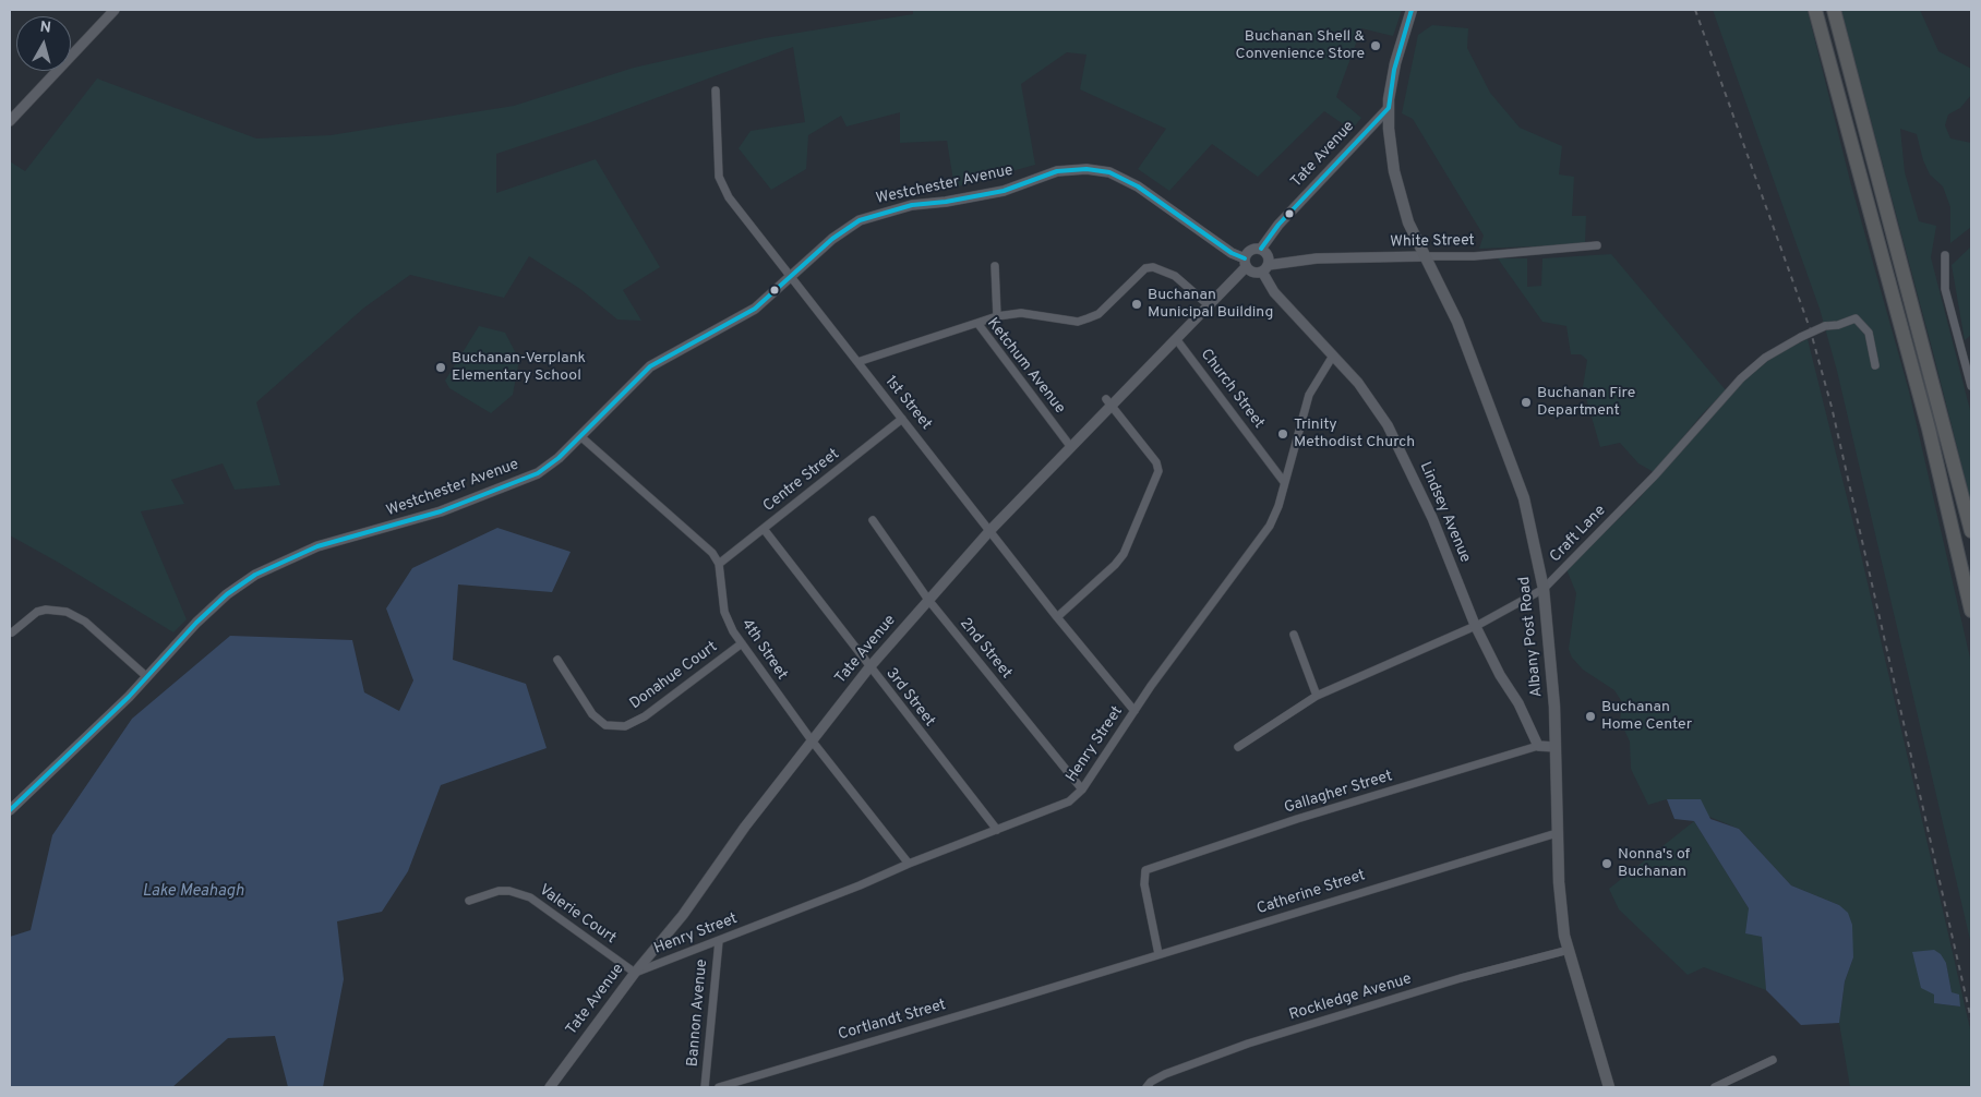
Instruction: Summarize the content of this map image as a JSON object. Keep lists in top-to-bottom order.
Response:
{
  "streets": {
    "main road": ["Albany Post Road"],
    "street": [
      "Tate Avenue",
      "Westchester Avenue",
      "White Street",
      "Ketchum Avenue",
      "Church Street",
      "1st Street",
      "Centre Street",
      "Lindsey Avenue",
      "Craft Lane",
      "2nd Street",
      "4th Street",
      "Donahue Court",
      "3rd Street",
      "Henry Street",
      "Gallagher Street",
      "Catherine Street",
      "Valerie Court",
      "Rockledge Avenue",
      "Bannon Avenue",
      "Cortlandt Street"
    ]
  },
  "crossings": [
    ["Tate Avenue", "Westchester Avenue"],
    ["Tate Avenue", "White Street"],
    ["Tate Avenue", "Ketchum Avenue"],
    ["Tate Avenue", "Church Street"],
    ["Tate Avenue", "1st Street"],
    ["Tate Avenue", "Lindsey Avenue"],
    ["Tate Avenue", "Albany Post Road"],
    ["Tate Avenue", "2nd Street"],
    ["Tate Avenue", "4th Street"],
    ["Tate Avenue", "3rd Street"],
    ["Tate Avenue", "Henry Street"],
    ["Tate Avenue", "Valerie Court"],
    ["Westchester Avenue", "White Street"],
    ["Westchester Avenue", "1st Street"],
    ["Westchester Avenue", "Lindsey Avenue"],
    ["White Street", "Lindsey Avenue"],
    ["White Street", "Albany Post Road"],
    ["Ketchum Avenue", "1st Street"],
    ["Church Street", "Henry Street"],
    ["1st Street", "Centre Street"],
    ["1st Street", "Henry Street"],
    ["Centre Street", "4th Street"],
    ["Centre Street", "3rd Street"],
    ["Lindsey Avenue", "Craft Lane"],
    ["Lindsey Avenue", "Henry Street"],
    ["Lindsey Avenue", "Gallagher Street"],
    ["Craft Lane", "Albany Post Road"],
    ["Albany Post Road", "Catherine Street"],
    ["Albany Post Road", "Rockledge Avenue"],
    ["2nd Street", "Henry Street"],
    ["4th Street", "Donahue Court"],
    ["4th Street", "Henry Street"],
    ["3rd Street", "Henry Street"],
    ["Henry Street", "Valerie Court"],
    ["Henry Street", "Bannon Avenue"],
    ["Gallagher Street", "Catherine Street"],
    ["Catherine Street", "Cortlandt Street"]
  ],
  "water": ["Lake Meahagh"],
  "places": [
    "Buchanan Shell & Convenience Store",
    "Buchanan Municipal Building",
    "Buchanan-Verplank Elementary School",
    "Buchanan Fire Department",
    "Trinity Methodist Church",
    "Buchanan Home Center",
    "Nonna's of Buchanan"
  ],
  "north": "top"
}
